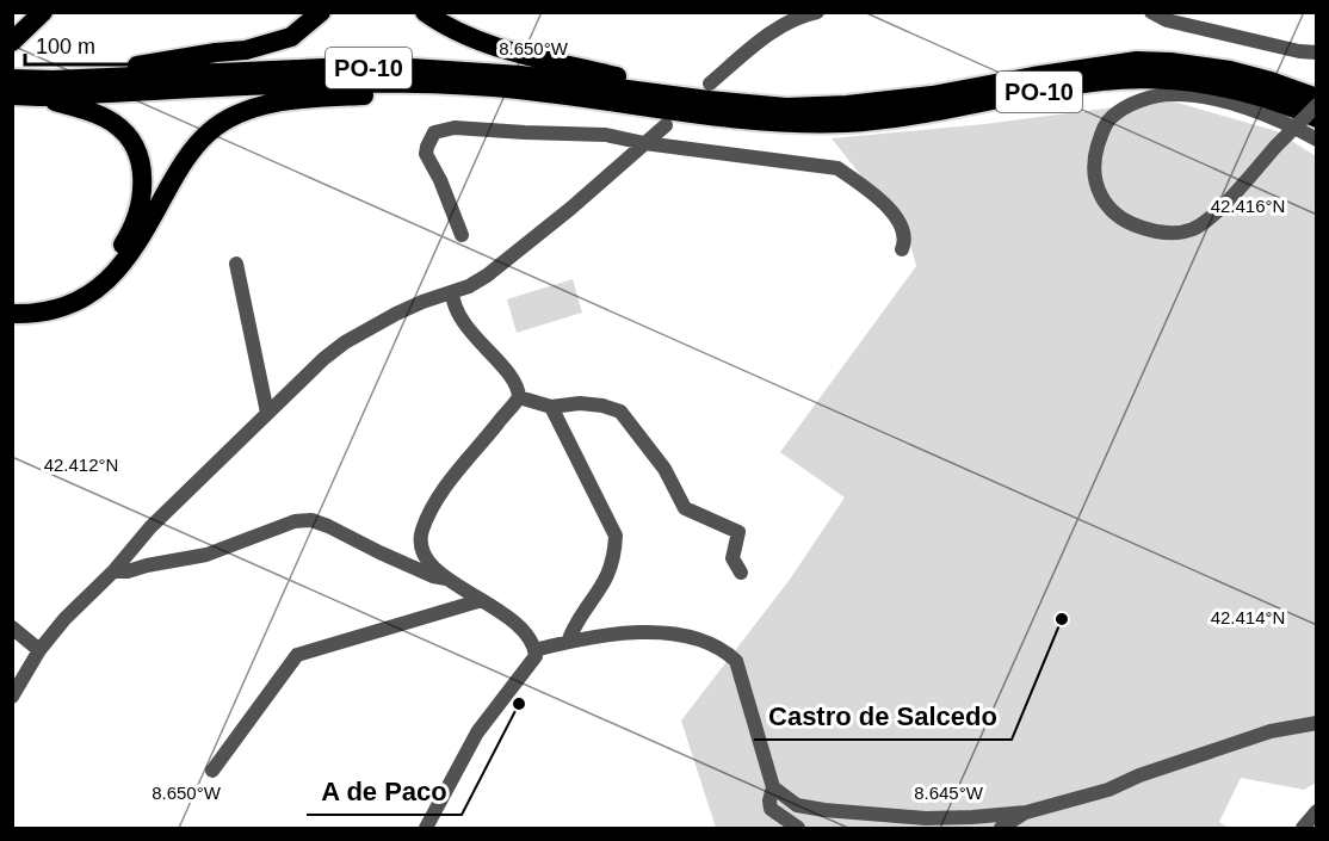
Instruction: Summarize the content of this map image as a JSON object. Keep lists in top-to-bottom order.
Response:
{
  "streets": {
    "highway": ["PO-10"]
  },
  "places": ["Castro de Salcedo", "A de Paco"],
  "scale_bar": "100 m",
  "coordinates": [
    "8.650°W",
    "42.416°N",
    "42.412°N",
    "42.414°N",
    "8.645°W"
  ]
}
